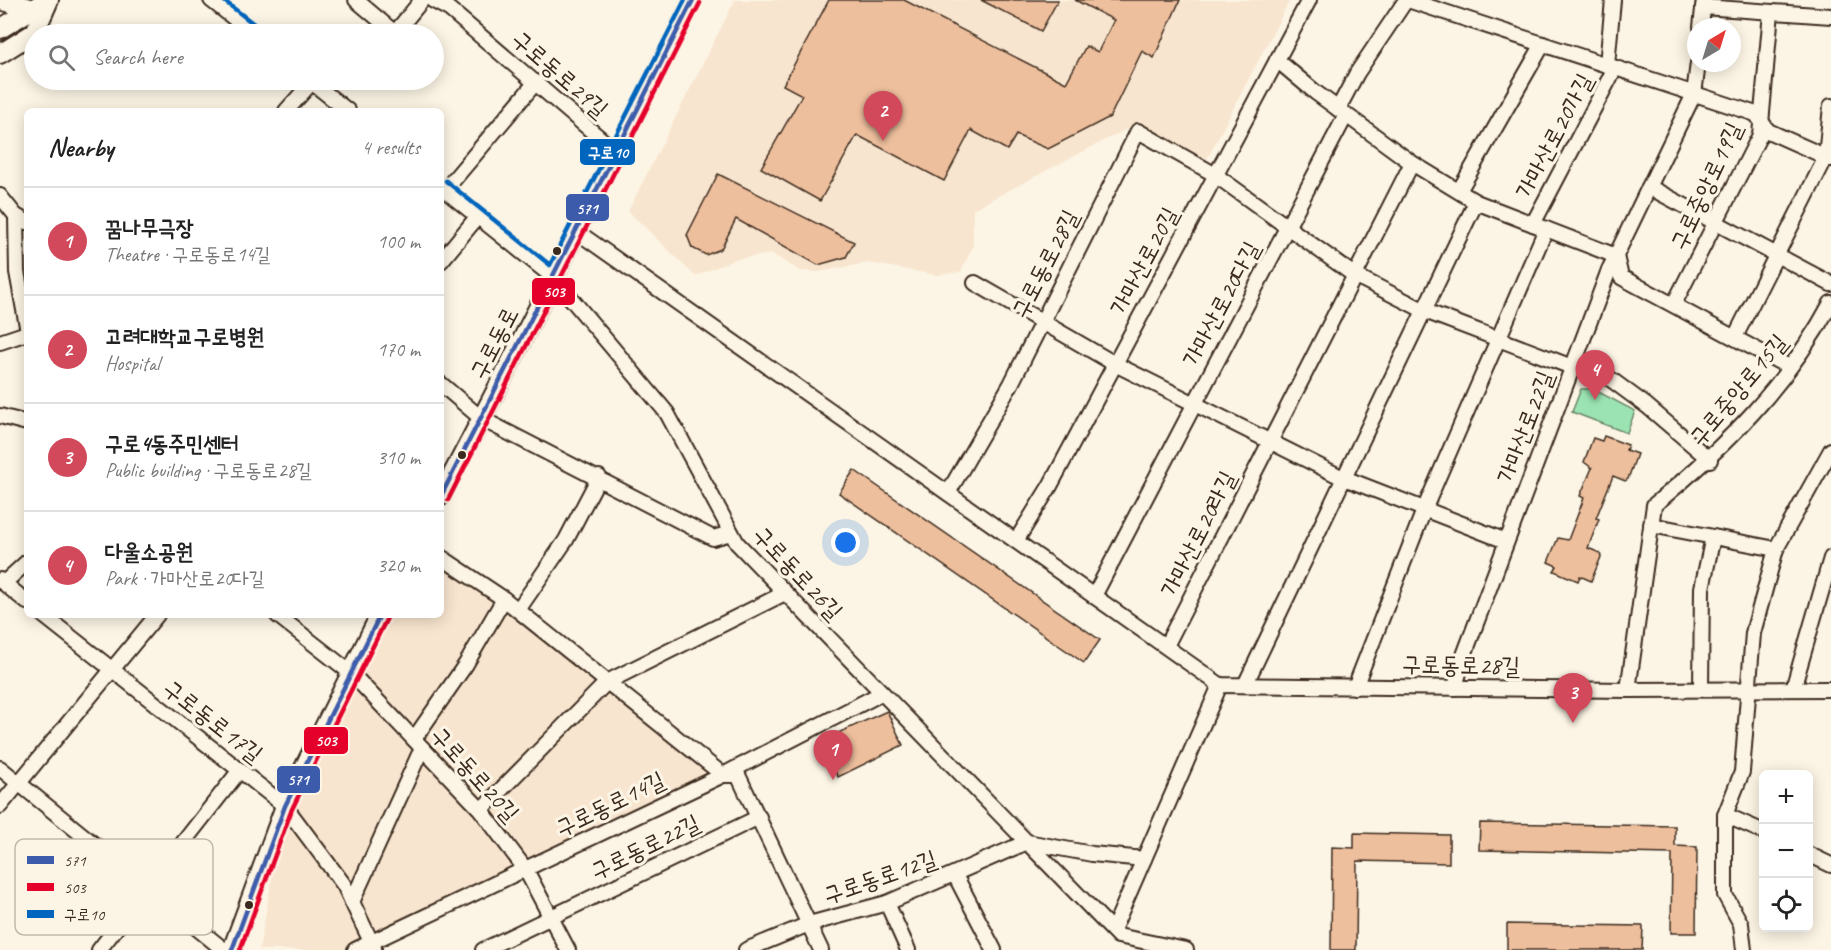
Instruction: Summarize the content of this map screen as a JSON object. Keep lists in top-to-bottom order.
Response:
{
  "streets": {
    "main road": ["구로동로"],
    "street": [
      "구로동로29길",
      "가마산로20가길",
      "구로중앙로19길",
      "가마산로20길",
      "구로동로28길",
      "가마산로20다길",
      "구로중앙로15길",
      "가마산로22길",
      "가마산로20라길",
      "구로동로26길",
      "구로동로17길",
      "구로동로20길",
      "구로동로14길",
      "구로동로22길",
      "구로동로12길"
    ]
  },
  "crossings": [
    ["구로동로29길", "구로동로"],
    ["가마산로20가길", "구로중앙로19길"],
    ["가마산로20가길", "가마산로20다길"],
    ["가마산로20가길", "가마산로22길"],
    ["가마산로20길", "구로동로28길"],
    ["가마산로20길", "가마산로20다길"],
    ["구로동로28길", "가마산로20다길"],
    ["구로동로28길", "구로중앙로15길"],
    ["구로동로28길", "가마산로22길"],
    ["가마산로20다길", "구로중앙로15길"],
    ["가마산로20다길", "가마산로22길"],
    ["구로동로", "구로동로26길"],
    ["구로동로26길", "구로동로14길"],
    ["구로동로26길", "구로동로12길"],
    ["구로동로17길", "구로동로14길"],
    ["구로동로20길", "구로동로14길"],
    ["구로동로20길", "구로동로22길"]
  ],
  "lines": ["transit line 571", "transit line 구로10", "transit line 503"],
  "legend": ["571", "503", "구로10"],
  "north": "top right",
  "page": {
    "search": "Search here",
    "pins": [
      "2",
      "4",
      "3",
      "1"
    ],
    "heading": ["Nearby", "4 results"],
    "list": [
      {
        "mark": "1",
        "name": "꿈나무극장",
        "note": "Theatre · 구로동로14길",
        "value": "100 m"
      },
      {
        "mark": "2",
        "name": "고려대학교구로병원",
        "note": "Hospital",
        "value": "170 m"
      },
      {
        "mark": "3",
        "name": "구로4동주민센터",
        "note": "Public building · 구로동로28길",
        "value": "310 m"
      },
      {
        "mark": "4",
        "name": "다울소공원",
        "note": "Park · 가마산로20다길",
        "value": "320 m"
      }
    ],
    "map_buttons": ["+", "−"]
  }
}
